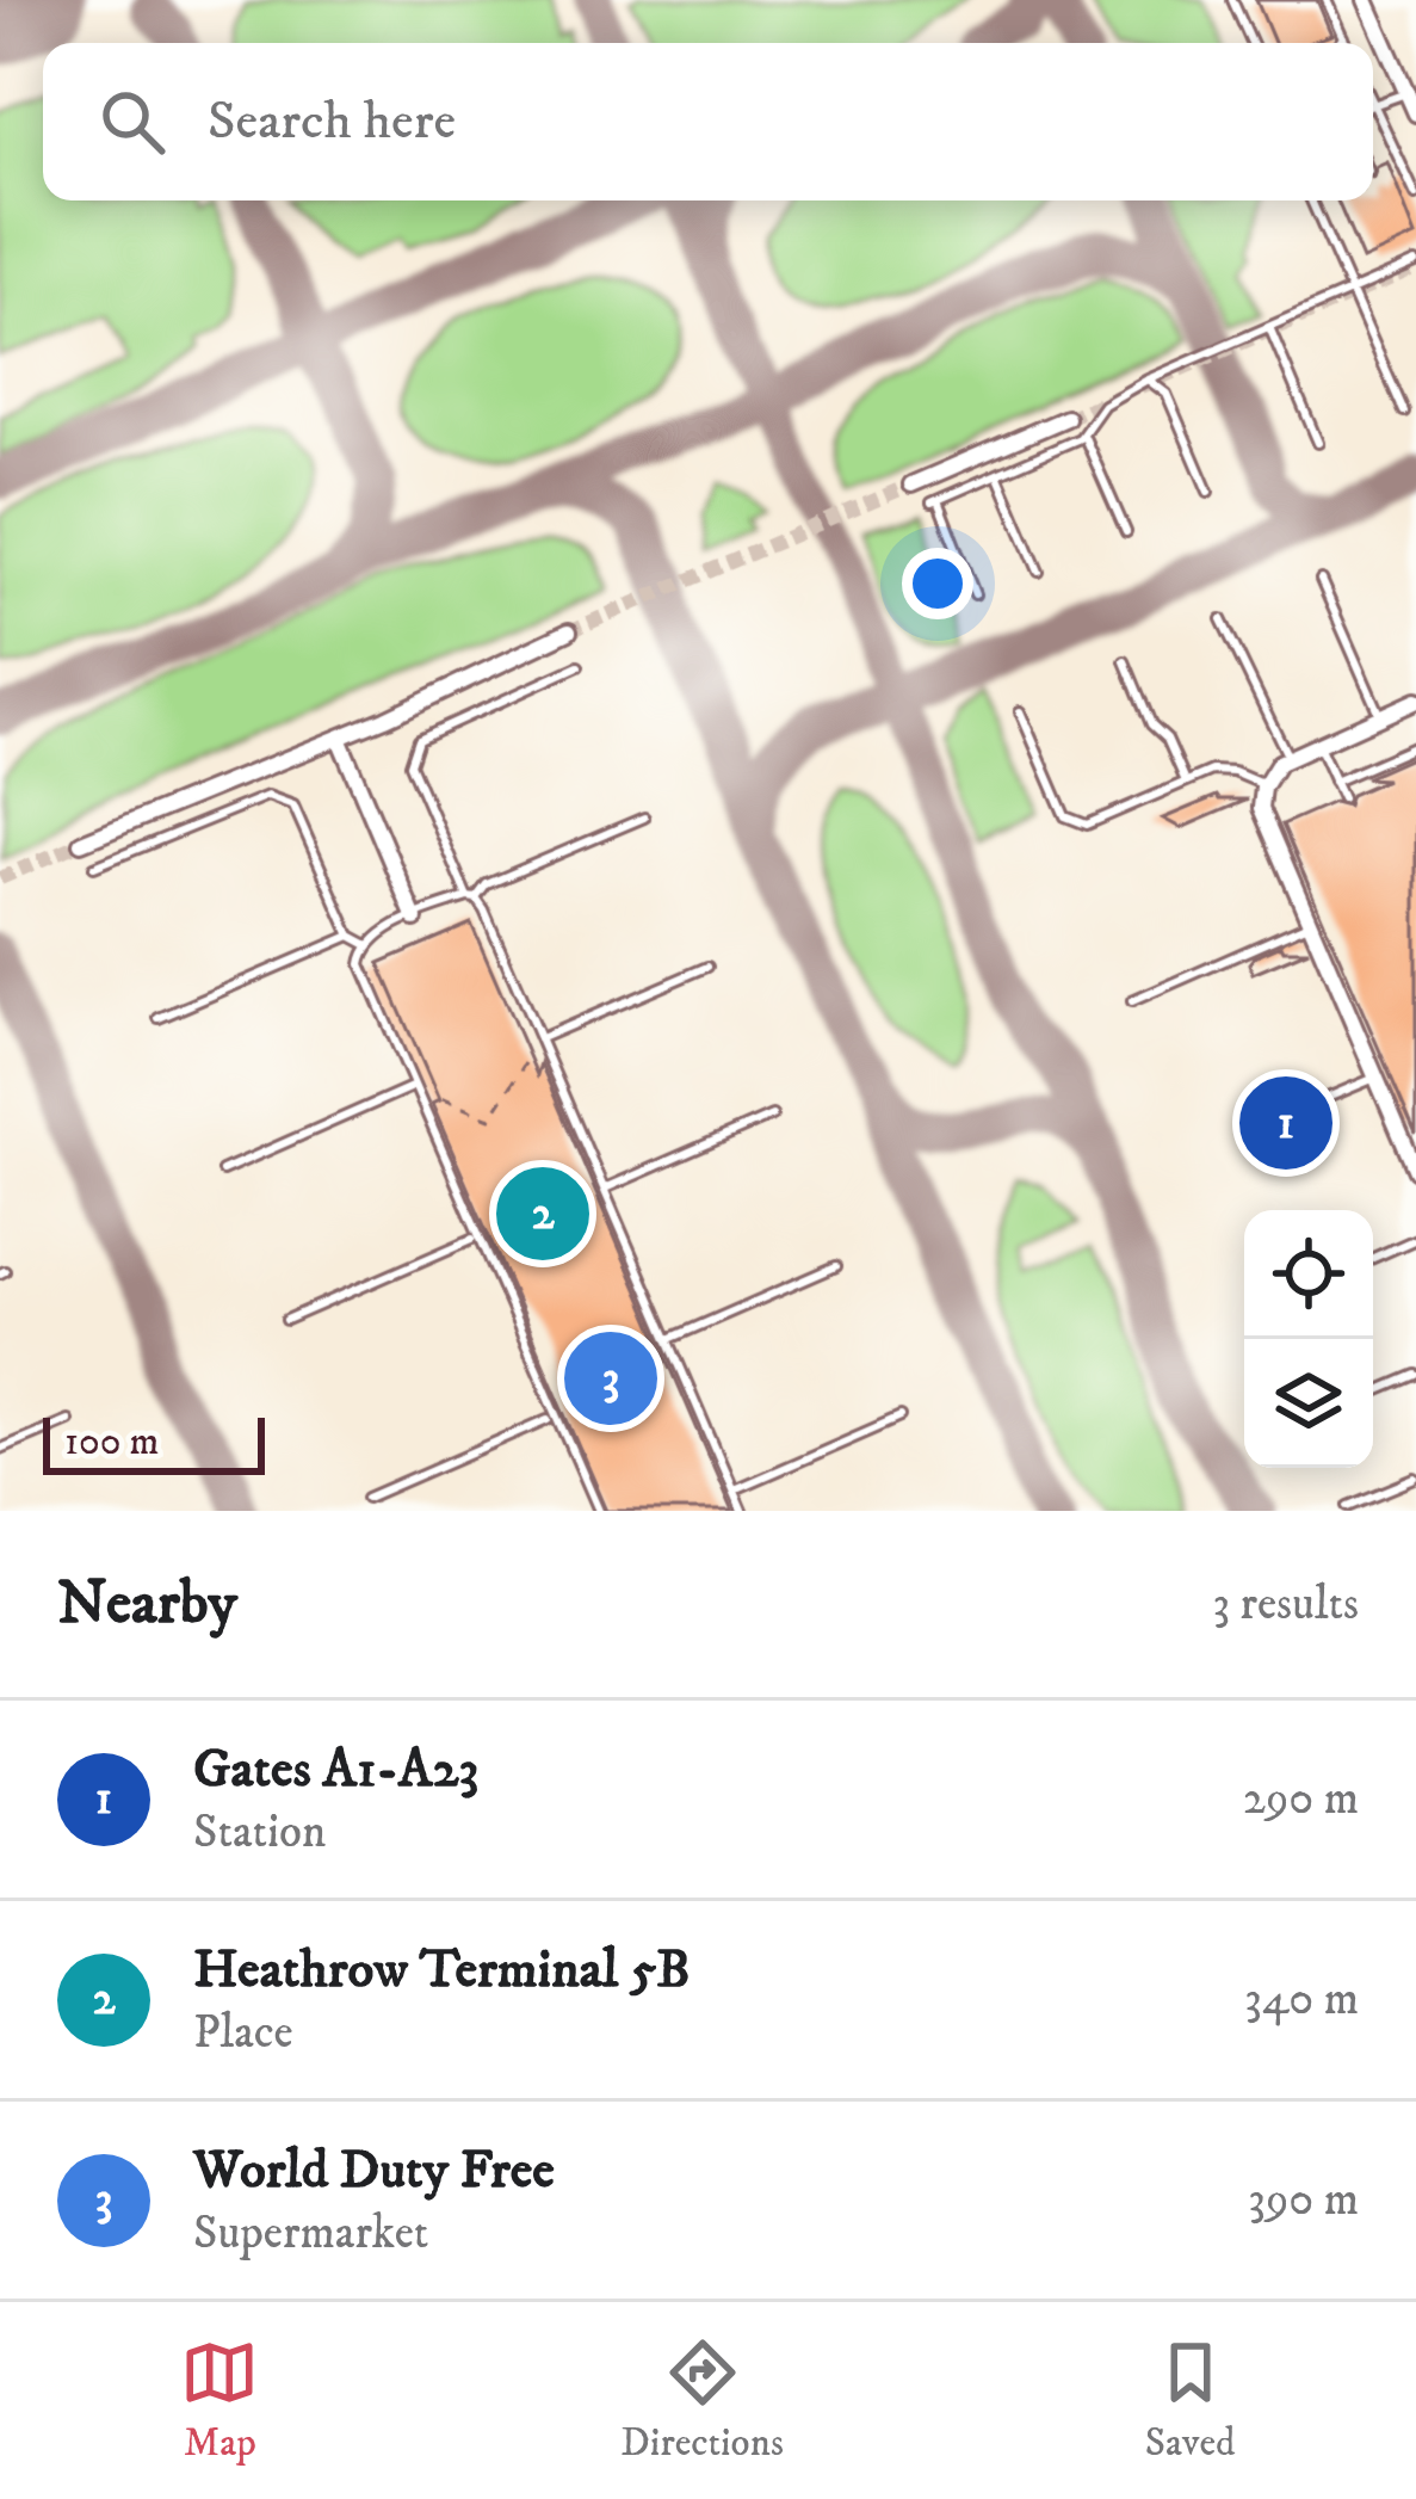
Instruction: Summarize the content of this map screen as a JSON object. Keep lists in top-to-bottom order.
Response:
{
  "scale_bar": "100 m",
  "page": {
    "search": "Search here",
    "pins": ["1", "2", "3"],
    "scale": "100 m",
    "heading": ["Nearby", "3 results"],
    "list": [
      {
        "mark": "1",
        "name": "Gates A1-A23",
        "note": "Station",
        "value": "290 m"
      },
      {
        "mark": "2",
        "name": "Heathrow Terminal 5B",
        "note": "Place",
        "value": "340 m"
      },
      {
        "mark": "3",
        "name": "World Duty Free",
        "note": "Supermarket",
        "value": "390 m"
      }
    ],
    "nav": ["Map", "Directions", "Saved"]
  }
}
